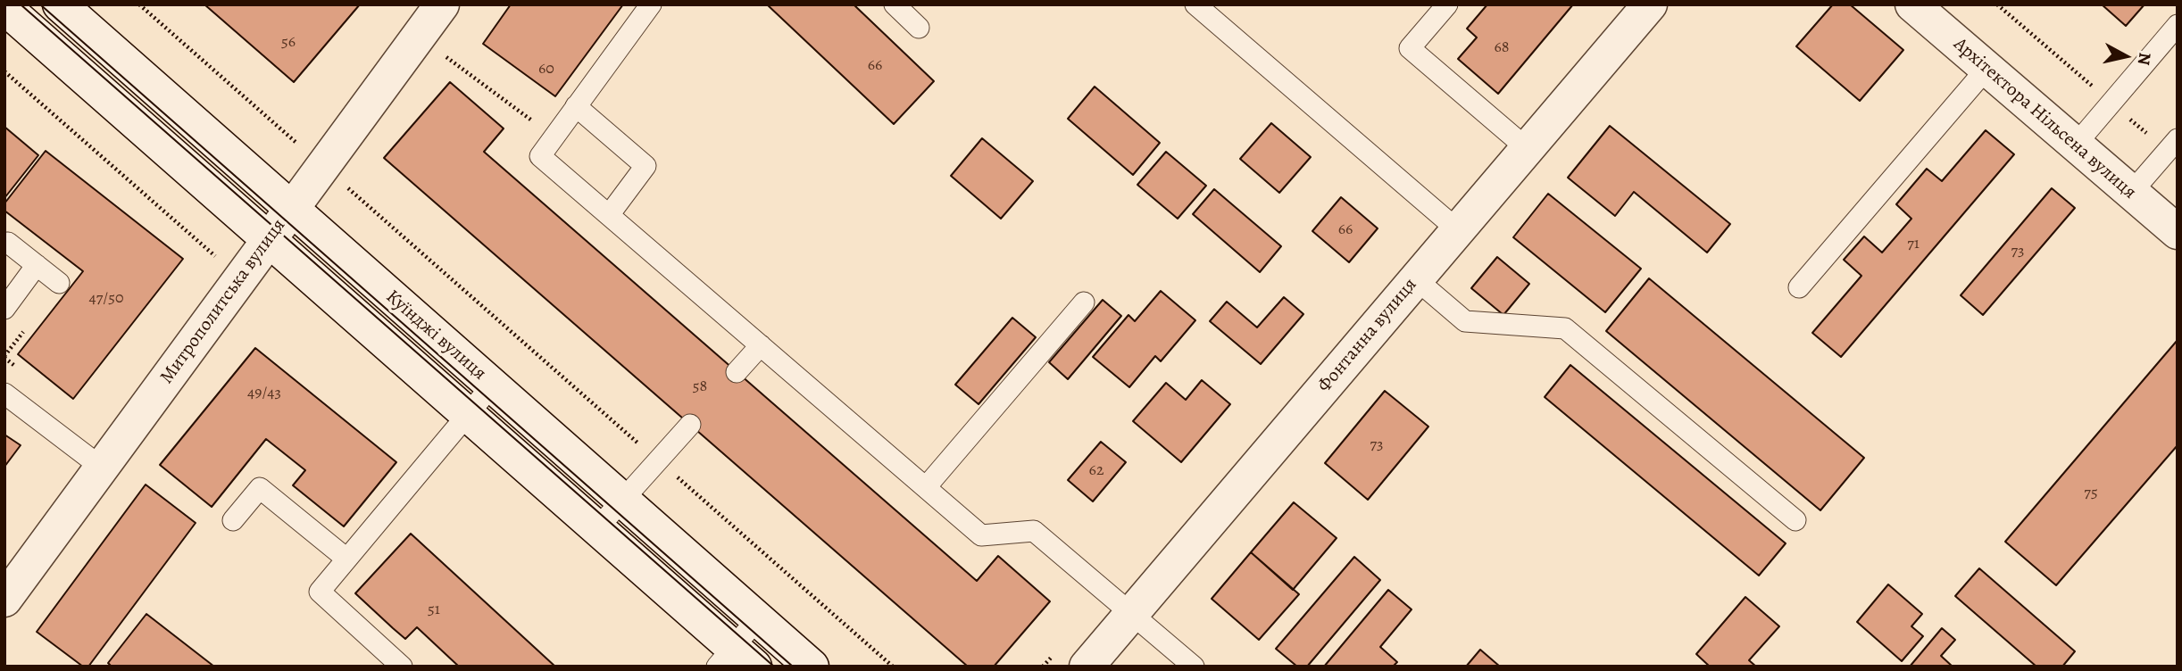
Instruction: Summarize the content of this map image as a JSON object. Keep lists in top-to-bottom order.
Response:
{
  "streets": {
    "street": [
      "Архітектора Нільсена вулиця",
      "Митрополитська вулиця",
      "Куїнджі вулиця",
      "Фонтанна вулиця"
    ]
  },
  "crossings": [
    ["Митрополитська вулиця", "Куїнджі вулиця"]
  ],
  "house_numbers": [
    "56",
    "68",
    "66",
    "60",
    "66",
    "71",
    "73",
    "47/50",
    "58",
    "49/43",
    "73",
    "62",
    "75",
    "51"
  ],
  "north": "right"
}
